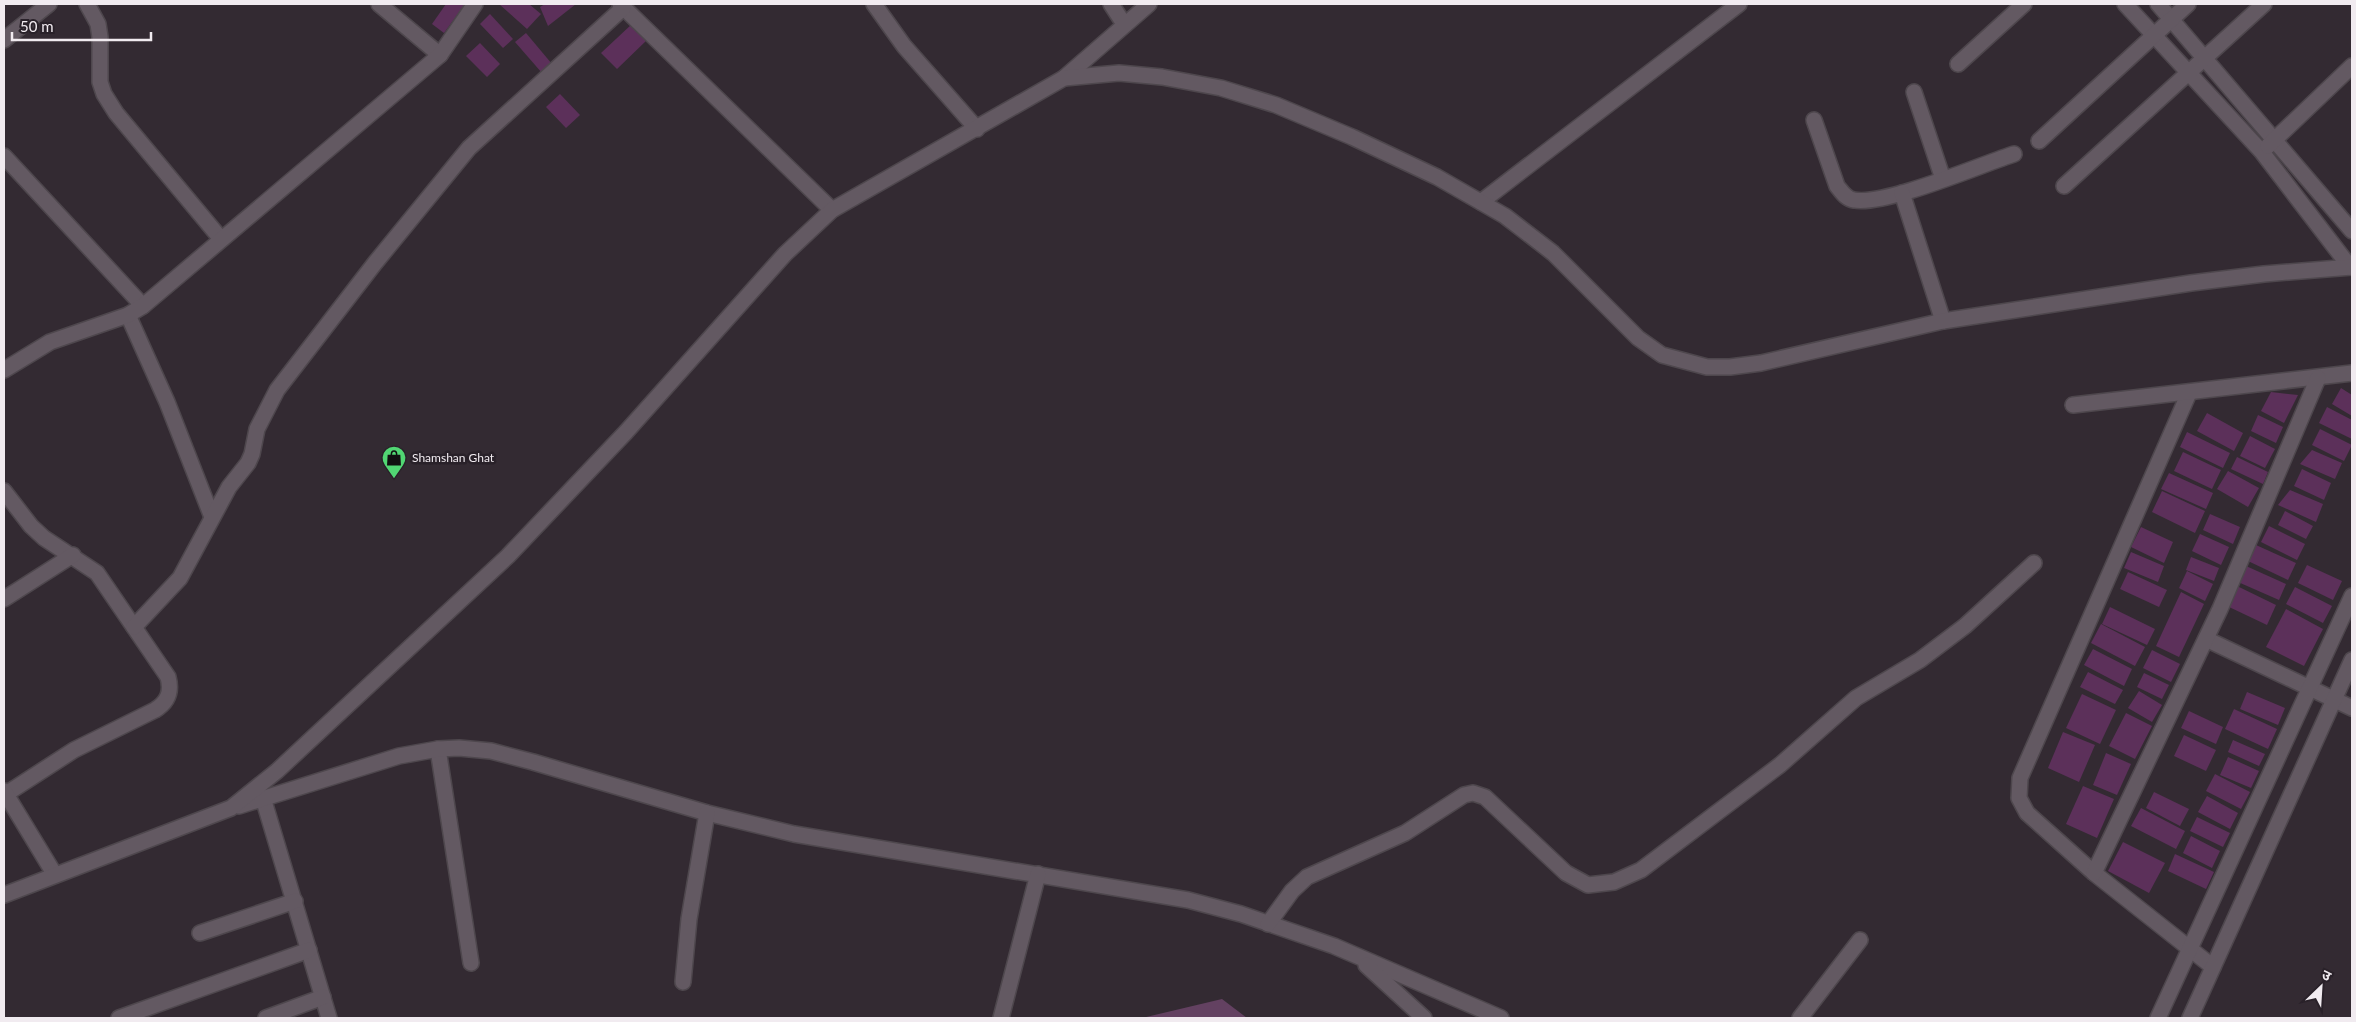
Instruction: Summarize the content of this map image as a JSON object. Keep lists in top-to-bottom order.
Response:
{
  "places": {
    "shop": ["Shamshan Ghat"]
  },
  "scale_bar": "50 m",
  "north": "top right"
}
